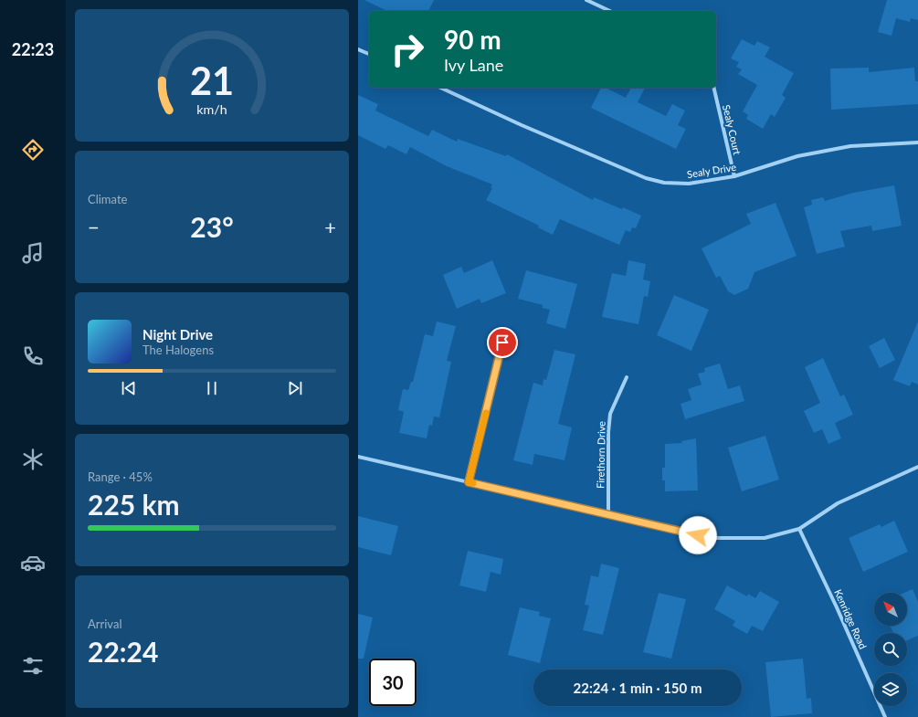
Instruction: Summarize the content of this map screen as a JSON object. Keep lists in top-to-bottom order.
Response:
{
  "streets": {
    "street": [
      "Sealy Court",
      "Sealy Drive",
      "Firethorn Drive",
      "Kenridge Road"
    ]
  },
  "crossings": [
    ["Sealy Court", "Sealy Drive"]
  ],
  "north": "top left",
  "page": {
    "tabs": "22:23",
    "turn": ["90 m", "Ivy Lane"],
    "tile": [
      "Climate",
      ["Range · 45%", "225 km"],
      ["Arrival", "22:24"]
    ],
    "heat": ["−", "23°", "+"],
    "song": ["Night Drive", "The Halogens"],
    "limit": "30",
    "trip": "22:24 · 1 min · 150 m",
    "gauge": ["21", "km/h"]
  }
}
